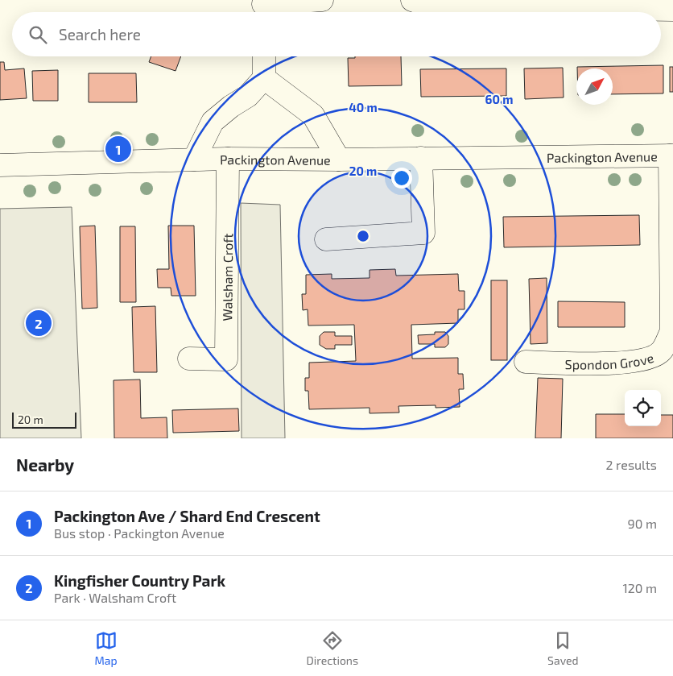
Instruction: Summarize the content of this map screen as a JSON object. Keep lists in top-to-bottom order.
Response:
{
  "streets": {
    "street": ["Packington Avenue", "Walsham Croft", "Spondon Grove"]
  },
  "crossings": [
    ["Packington Avenue", "Walsham Croft"],
    ["Packington Avenue", "Spondon Grove"]
  ],
  "scale_bar": "20 m",
  "north": "top right",
  "page": {
    "search": "Search here",
    "pins": ["1", "2"],
    "scale": "20 m",
    "heading": ["Nearby", "2 results"],
    "list": [
      {
        "mark": "1",
        "name": "Packington Ave / Shard End Crescent",
        "note": "Bus stop · Packington Avenue",
        "value": "90 m"
      },
      {
        "mark": "2",
        "name": "Kingfisher Country Park",
        "note": "Park · Walsham Croft",
        "value": "120 m"
      }
    ],
    "nav": ["Map", "Directions", "Saved"]
  },
  "rings": ["60 m", "40 m", "20 m"]
}
